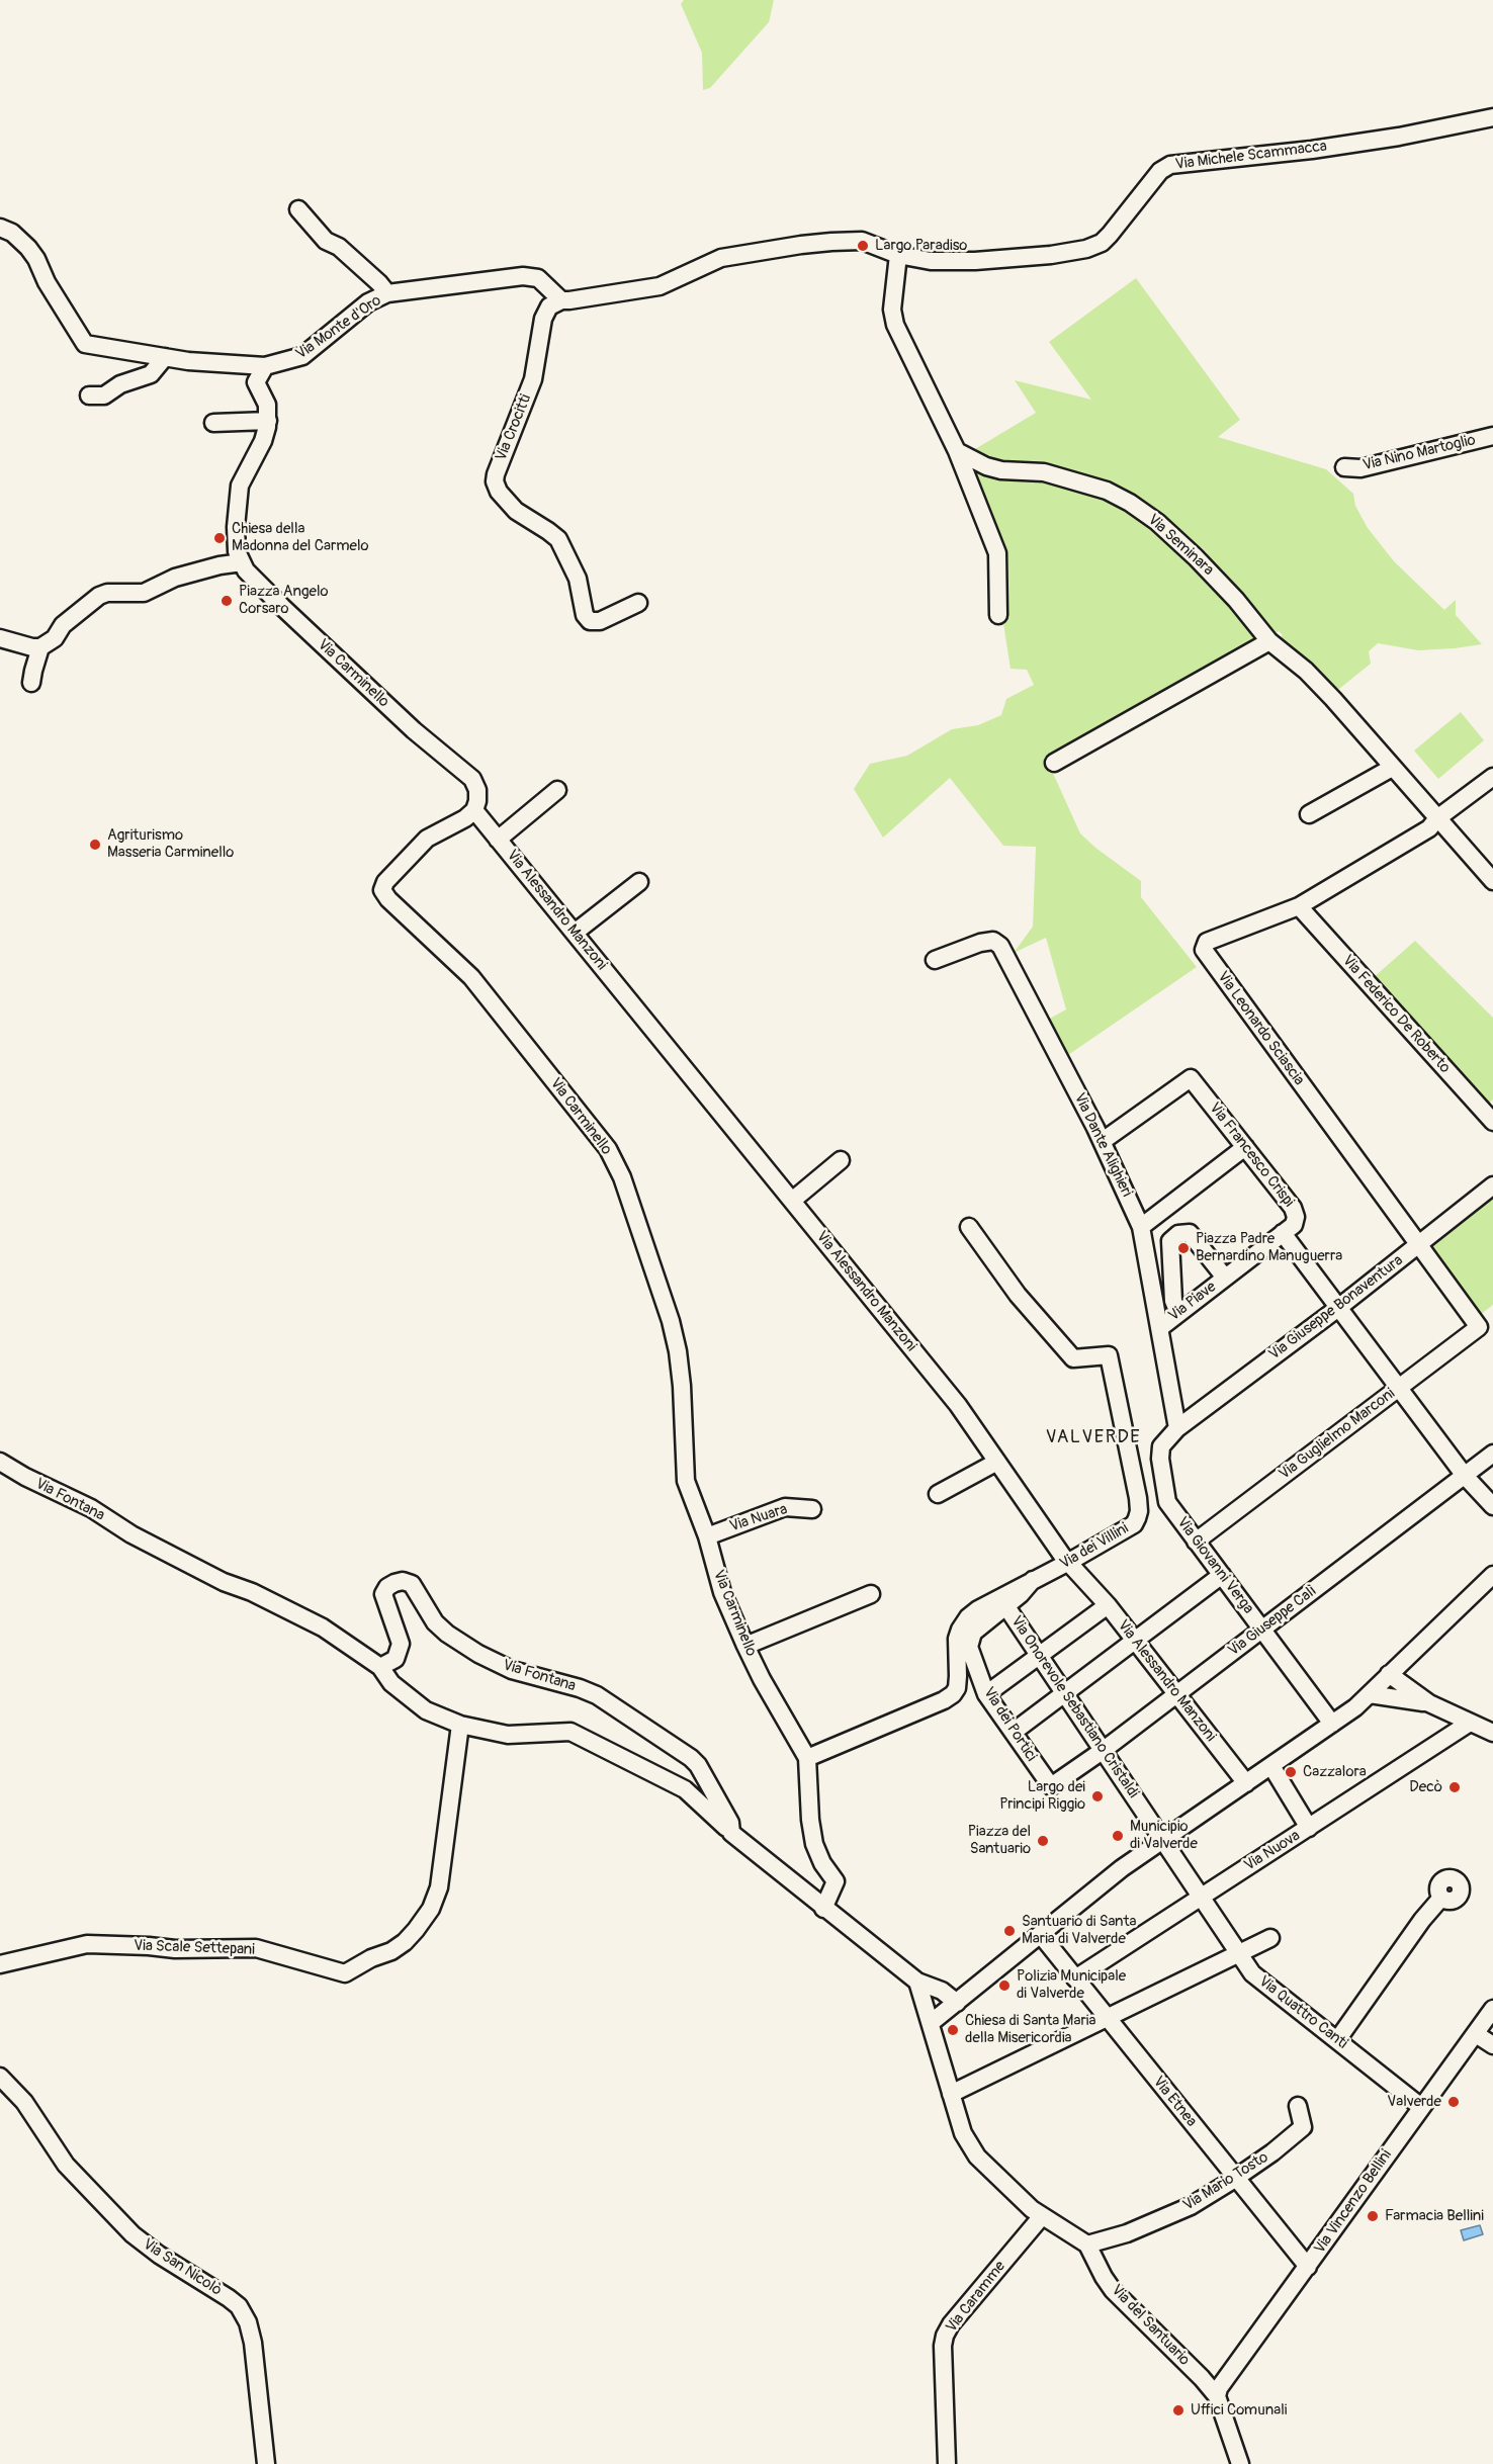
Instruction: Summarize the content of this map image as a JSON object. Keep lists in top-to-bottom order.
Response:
{
  "streets": {
    "street": [
      "Via Michele Scammacca",
      "Via Monte d'Oro",
      "Via Crocitti",
      "Via Nino Martoglio",
      "Via Seminara",
      "Via Carminello",
      "Via Alessandro Manzoni",
      "Via Federico De Roberto",
      "Via Leonardo Sciascia",
      "Via Dante Alighieri",
      "Via Francesco Crispi",
      "Via Piave",
      "Via Giuseppe Bonaventura",
      "Via Guglielmo Marconi",
      "Via Fontana",
      "Via Nuara",
      "Via dei Villini",
      "Via Giovanni Verga",
      "Via Giuseppe Calì",
      "Via Onorevole Sebastiano Cristaldi",
      "Via dei Portici",
      "Via Nuova",
      "Via Scale Settepani",
      "Via Quattro Canti",
      "Via Etnea",
      "Via Mario Tosto",
      "Via Vincenzo Bellini",
      "Via San Nicolò",
      "Via Caramme",
      "Via del Santuario"
    ]
  },
  "crossings": [
    ["Via Michele Scammacca", "Via Monte d'Oro"],
    ["Via Michele Scammacca", "Via Crocitti"],
    ["Via Monte d'Oro", "Via Crocitti"],
    ["Via Seminara", "Via Leonardo Sciascia"],
    ["Via Carminello", "Via Alessandro Manzoni"],
    ["Via Carminello", "Via Fontana"],
    ["Via Carminello", "Via Nuara"],
    ["Via Carminello", "Via dei Villini"],
    ["Via Alessandro Manzoni", "Via dei Villini"],
    ["Via Alessandro Manzoni", "Via Giuseppe Calì"],
    ["Via Federico De Roberto", "Via Leonardo Sciascia"],
    ["Via Leonardo Sciascia", "Via Giuseppe Bonaventura"],
    ["Via Leonardo Sciascia", "Via Guglielmo Marconi"],
    ["Via Dante Alighieri", "Via Francesco Crispi"],
    ["Via Dante Alighieri", "Via Piave"],
    ["Via Dante Alighieri", "Via Giuseppe Bonaventura"],
    ["Via Dante Alighieri", "Via Giovanni Verga"],
    ["Via Francesco Crispi", "Via Piave"],
    ["Via Giuseppe Bonaventura", "Via Giovanni Verga"],
    ["Via Guglielmo Marconi", "Via Giovanni Verga"],
    ["Via dei Villini", "Via dei Portici"],
    ["Via Giovanni Verga", "Via Giuseppe Calì"],
    ["Via Giuseppe Calì", "Via Onorevole Sebastiano Cristaldi"],
    ["Via Giuseppe Calì", "Via dei Portici"],
    ["Via Onorevole Sebastiano Cristaldi", "Via dei Portici"],
    ["Via Onorevole Sebastiano Cristaldi", "Via Quattro Canti"],
    ["Via Nuova", "Via Quattro Canti"],
    ["Via Nuova", "Via Etnea"],
    ["Via Quattro Canti", "Via Vincenzo Bellini"],
    ["Via Etnea", "Via Mario Tosto"],
    ["Via Etnea", "Via Vincenzo Bellini"],
    ["Via Mario Tosto", "Via del Santuario"],
    ["Via Vincenzo Bellini", "Via del Santuario"]
  ],
  "districts": ["VALVERDE"],
  "places": [
    "Largo Paradiso",
    "Chiesa della Madonna del Carmelo",
    "Piazza Angelo Corsaro",
    "Agriturismo Masseria Carminello",
    "Piazza Padre Bernardino Manuguerra",
    "Cazzalora",
    "Decò",
    "Largo dei Principi Riggio",
    "Municipio di Valverde",
    "Piazza del Santuario",
    "Santuario di Santa Maria di Valverde",
    "Polizia Municipale di Valverde",
    "Chiesa di Santa Maria della Misericordia",
    "Valverde",
    "Farmacia Bellini",
    "Uffici Comunali"
  ]
}
